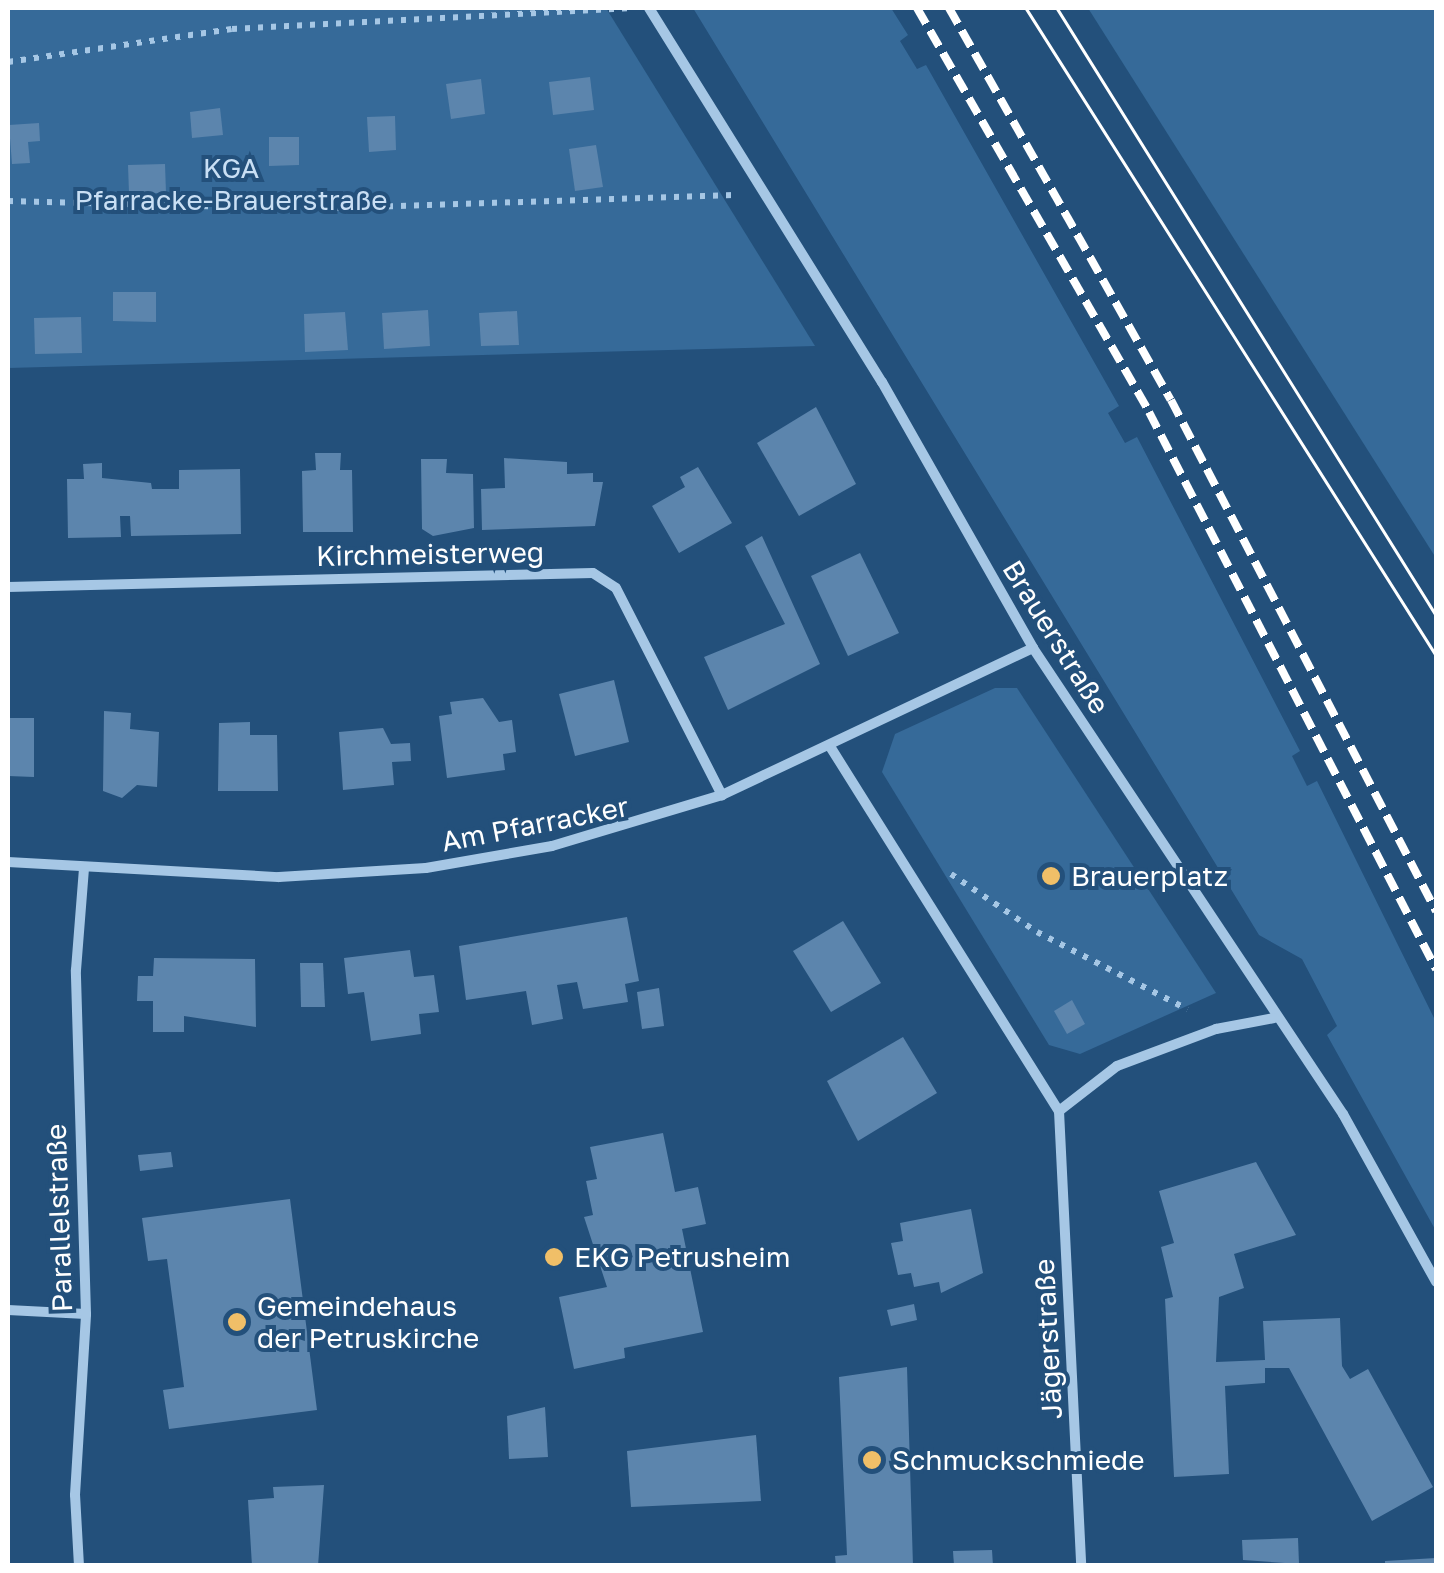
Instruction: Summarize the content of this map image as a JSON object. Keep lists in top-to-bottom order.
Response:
{
  "streets": {
    "street": [
      "Kirchmeisterweg",
      "Brauerstraße",
      "Am Pfarracker",
      "Parallelstraße",
      "Jägerstraße"
    ]
  },
  "crossings": [
    ["Kirchmeisterweg", "Am Pfarracker"],
    ["Brauerstraße", "Am Pfarracker"],
    ["Am Pfarracker", "Parallelstraße"]
  ],
  "parks": ["KGA Pfarracke-Brauerstraße"],
  "places": [
    "Brauerplatz",
    "EKG Petrusheim",
    "Gemeindehaus der Petruskirche",
    "Schmuckschmiede"
  ]
}
